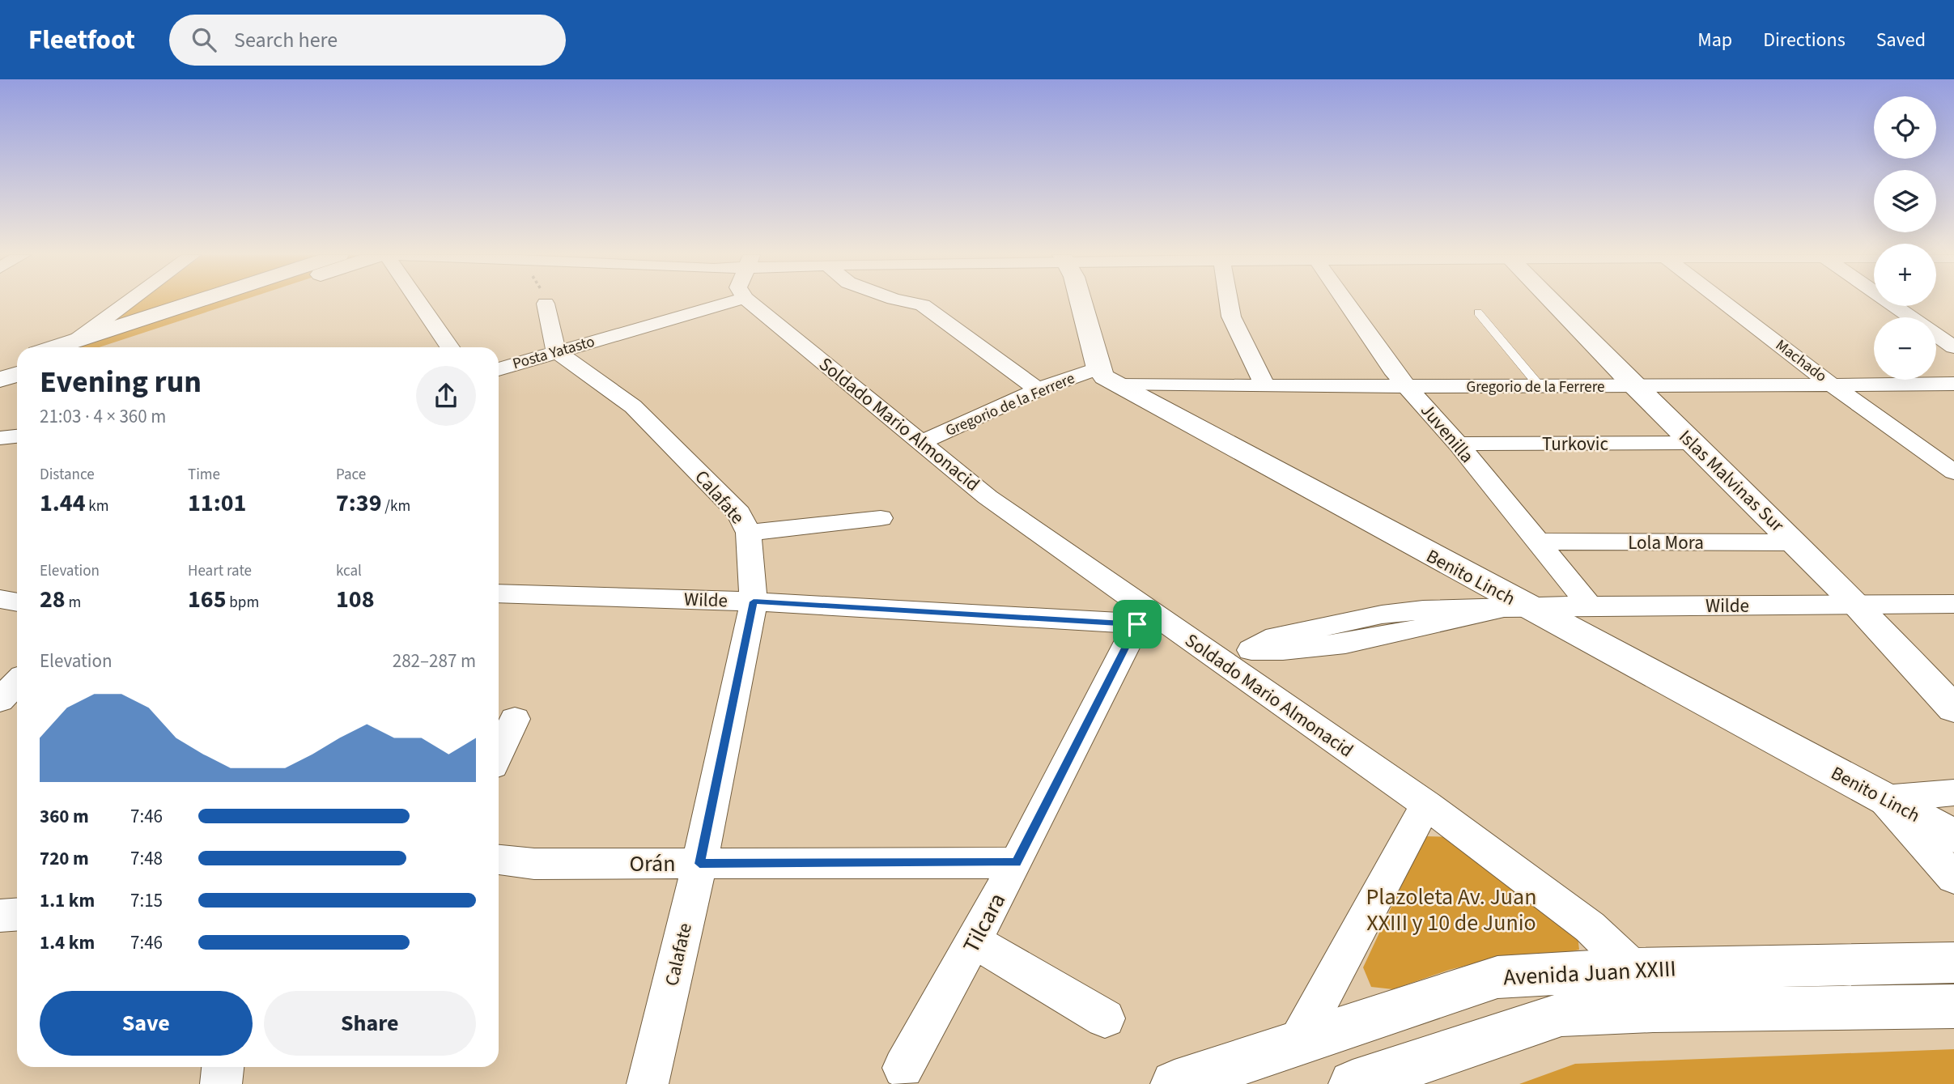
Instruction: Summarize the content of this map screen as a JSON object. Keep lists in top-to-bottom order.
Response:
{
  "streets": {
    "street": [
      "Posta Yatasto",
      "Machado",
      "Gregorio de la Ferrere",
      "Soldado Mario Almonacid",
      "Juvenilla",
      "Turkovic",
      "Islas Malvinas Sur",
      "Calafate",
      "Lola Mora",
      "Benito Linch",
      "Wilde",
      "Orán",
      "Tilcara",
      "Avenida Juan XXIII"
    ]
  },
  "crossings": [
    ["Posta Yatasto", "Calafate"],
    ["Machado", "Gregorio de la Ferrere"],
    ["Gregorio de la Ferrere", "Soldado Mario Almonacid"],
    ["Gregorio de la Ferrere", "Juvenilla"],
    ["Gregorio de la Ferrere", "Islas Malvinas Sur"],
    ["Gregorio de la Ferrere", "Benito Linch"],
    ["Soldado Mario Almonacid", "Wilde"],
    ["Soldado Mario Almonacid", "Tilcara"],
    ["Soldado Mario Almonacid", "Avenida Juan XXIII"],
    ["Juvenilla", "Turkovic"],
    ["Juvenilla", "Lola Mora"],
    ["Juvenilla", "Wilde"],
    ["Turkovic", "Islas Malvinas Sur"],
    ["Islas Malvinas Sur", "Lola Mora"],
    ["Islas Malvinas Sur", "Wilde"],
    ["Calafate", "Wilde"],
    ["Calafate", "Orán"],
    ["Benito Linch", "Wilde"],
    ["Wilde", "Tilcara"],
    ["Orán", "Tilcara"]
  ],
  "parks": ["Plazoleta Av. Juan XXIII y 10 de Junio"],
  "page": {
    "header": "Fleetfoot",
    "search": "Search here",
    "nav": ["Map", "Directions", "Saved"],
    "map_buttons": ["+", "−"],
    "heading": ["Evening run", "21:03 · 4 × 360 m"],
    "stats": [
      ["Distance", "1.44 km"],
      ["Time", "11:01"],
      ["Pace", "7:39 /km"],
      ["Elevation", "28 m"],
      ["Heart rate", "165 bpm"],
      ["kcal", "108"]
    ],
    "chart": ["Elevation", "282–287 m"],
    "list": [
      {
        "name": "360 m",
        "note": "7:46"
      },
      {
        "name": "720 m",
        "note": "7:48"
      },
      {
        "name": "1.1 km",
        "note": "7:15"
      },
      {
        "name": "1.4 km",
        "note": "7:46"
      }
    ],
    "buttons": ["Save", "Share"]
  }
}
